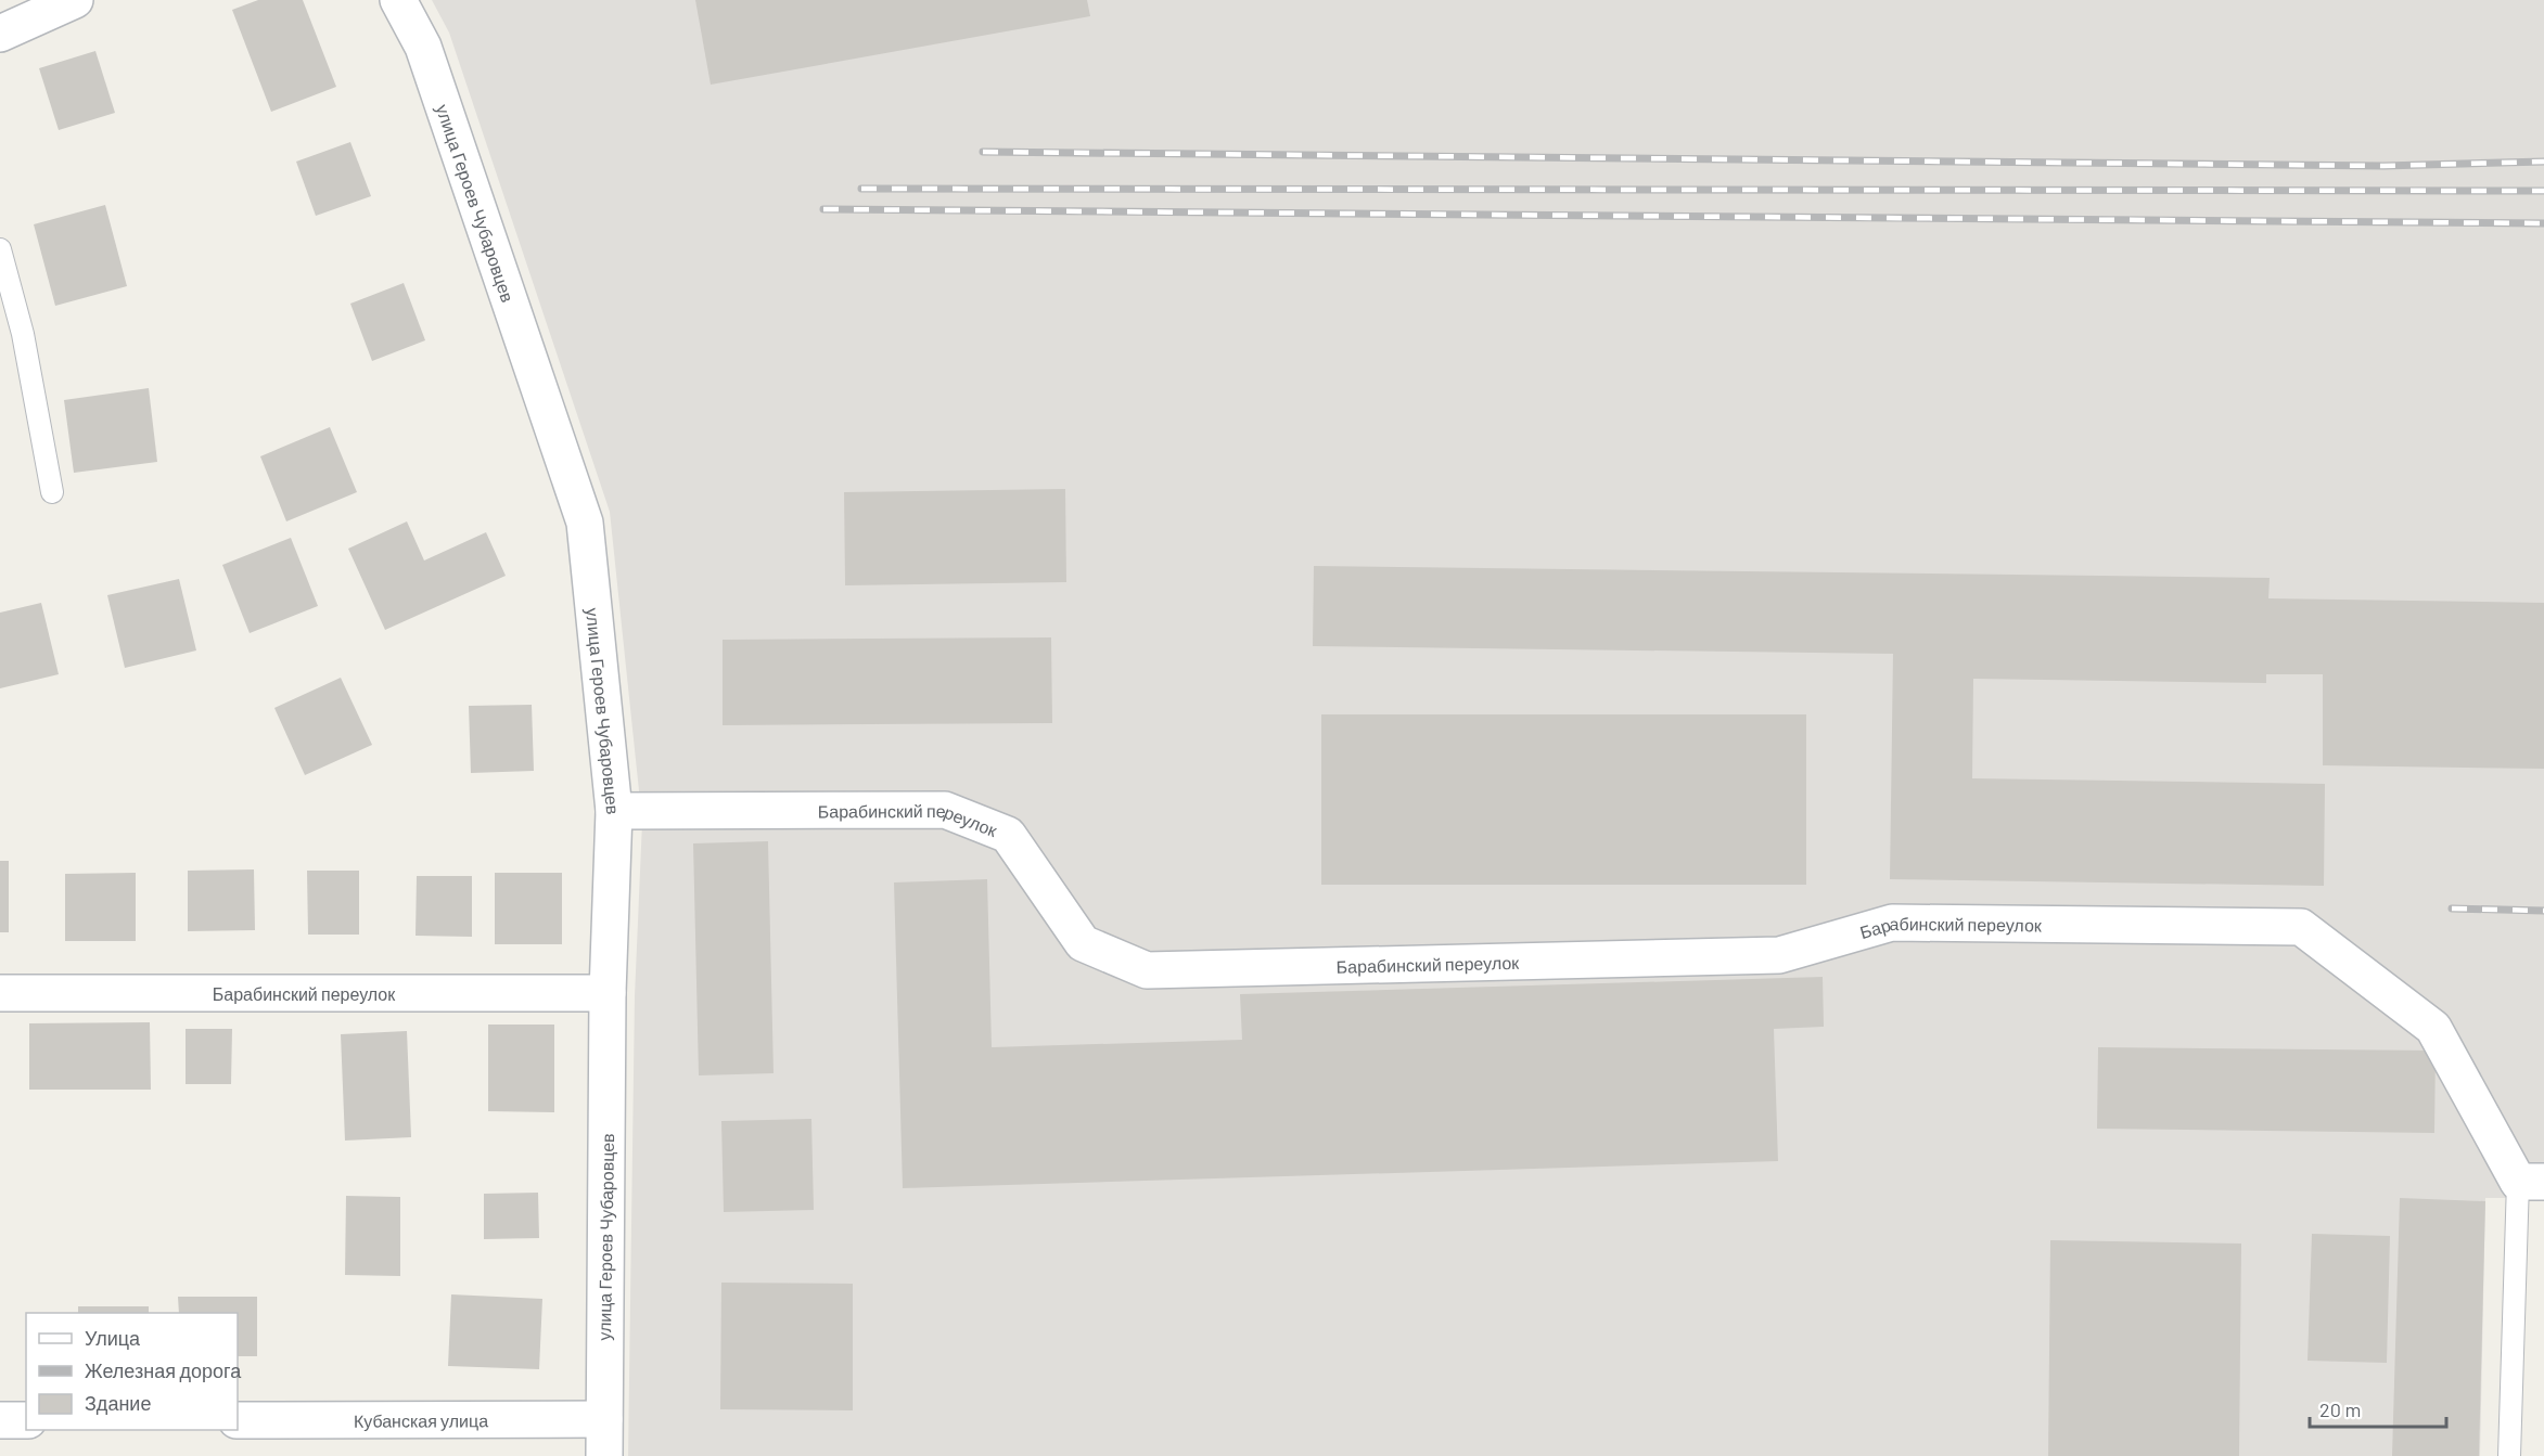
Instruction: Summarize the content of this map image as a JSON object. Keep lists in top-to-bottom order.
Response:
{
  "streets": {
    "street": ["улица Героев Чубаровцев", "Барабинский переулок", "Кубанская улица"]
  },
  "crossings": [
    ["улица Героев Чубаровцев", "Барабинский переулок"],
    ["улица Героев Чубаровцев", "Кубанская улица"]
  ],
  "legend": ["Улица", "Железная дорога", "Здание"],
  "scale_bar": "20 m"
}
